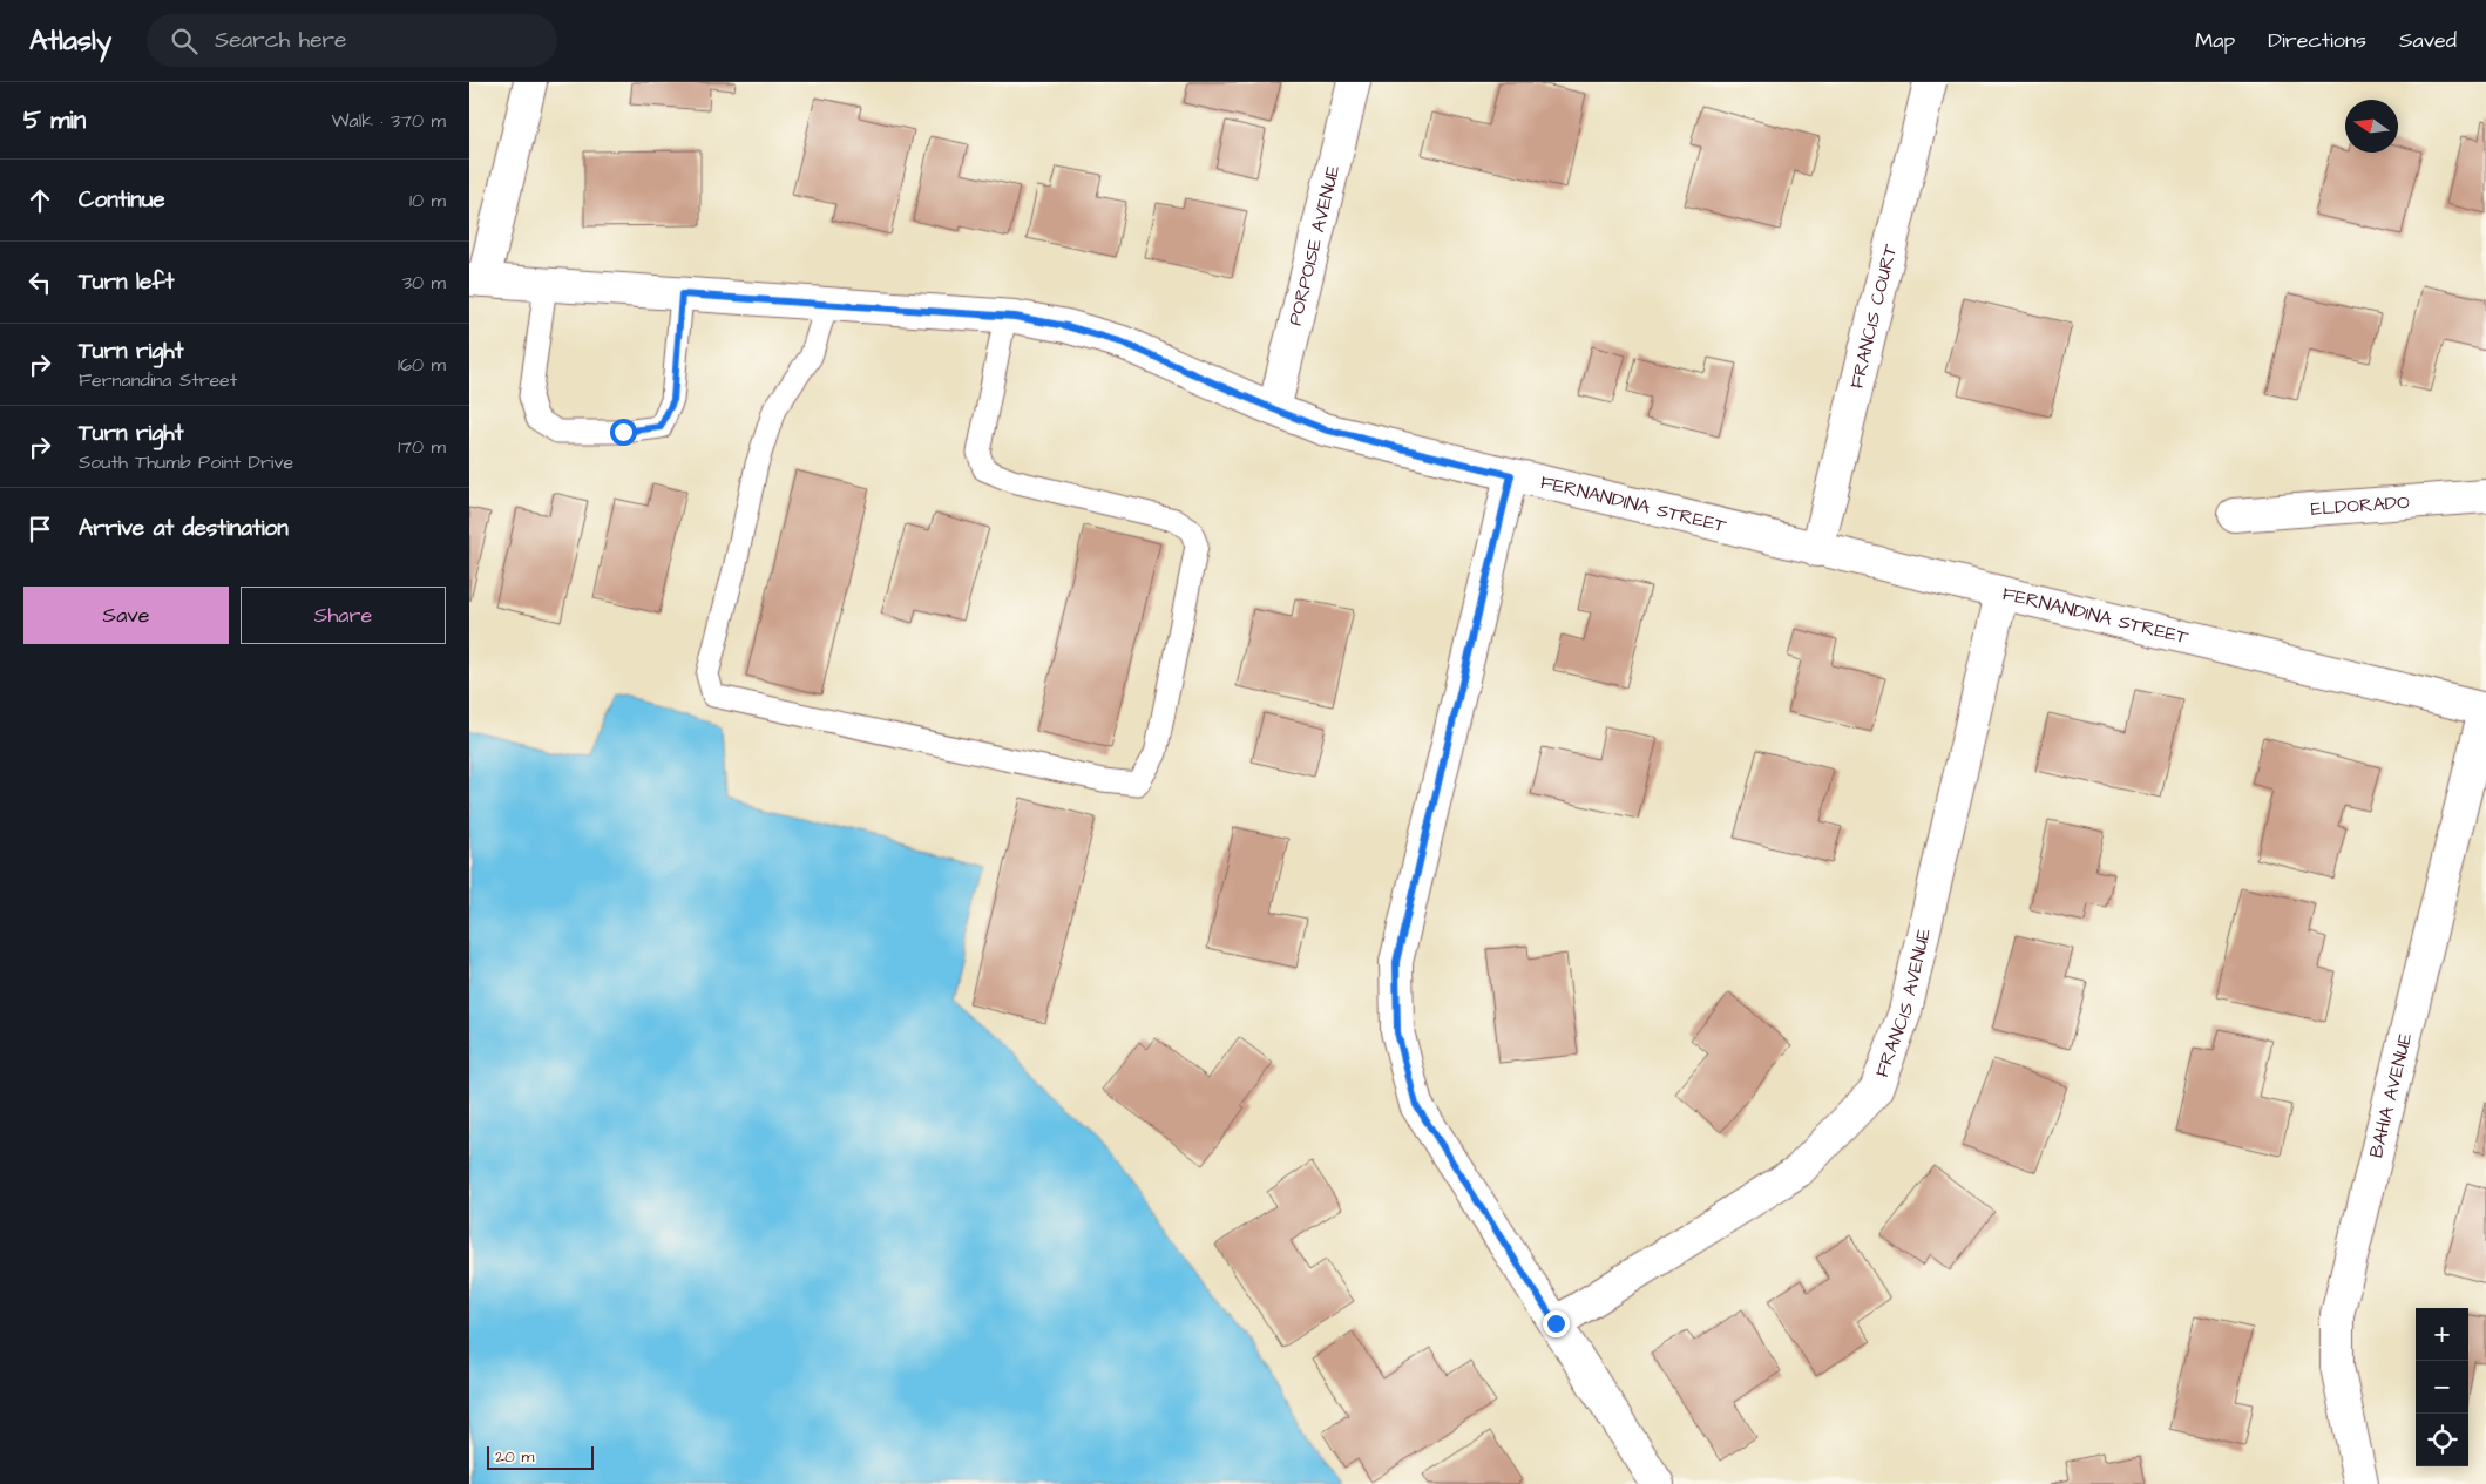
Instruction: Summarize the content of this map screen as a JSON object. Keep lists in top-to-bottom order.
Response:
{
  "streets": {
    "street": [
      "PORPOISE AVENUE",
      "FRANCIS COURT",
      "FERNANDINA STREET",
      "ELDORADO",
      "FRANCIS AVENUE",
      "BAHIA AVENUE"
    ]
  },
  "crossings": [
    ["PORPOISE AVENUE", "FERNANDINA STREET"],
    ["FRANCIS COURT", "FERNANDINA STREET"],
    ["FERNANDINA STREET", "FRANCIS AVENUE"],
    ["FERNANDINA STREET", "BAHIA AVENUE"]
  ],
  "scale_bar": "20 m",
  "north": "left",
  "page": {
    "header": "Atlasly",
    "search": "Search here",
    "nav": ["Map", "Directions", "Saved"],
    "heading": ["5 min", "Walk · 370 m"],
    "list": [
      ["Continue", "10 m"],
      ["Turn left", "30 m"],
      ["Turn right", "Fernandina Street", "160 m"],
      ["Turn right", "South Thumb Point Drive", "170 m"],
      "Arrive at destination"
    ],
    "buttons": ["Save", "Share"],
    "map_buttons": ["+", "−"],
    "scale": "20 m"
  }
}
